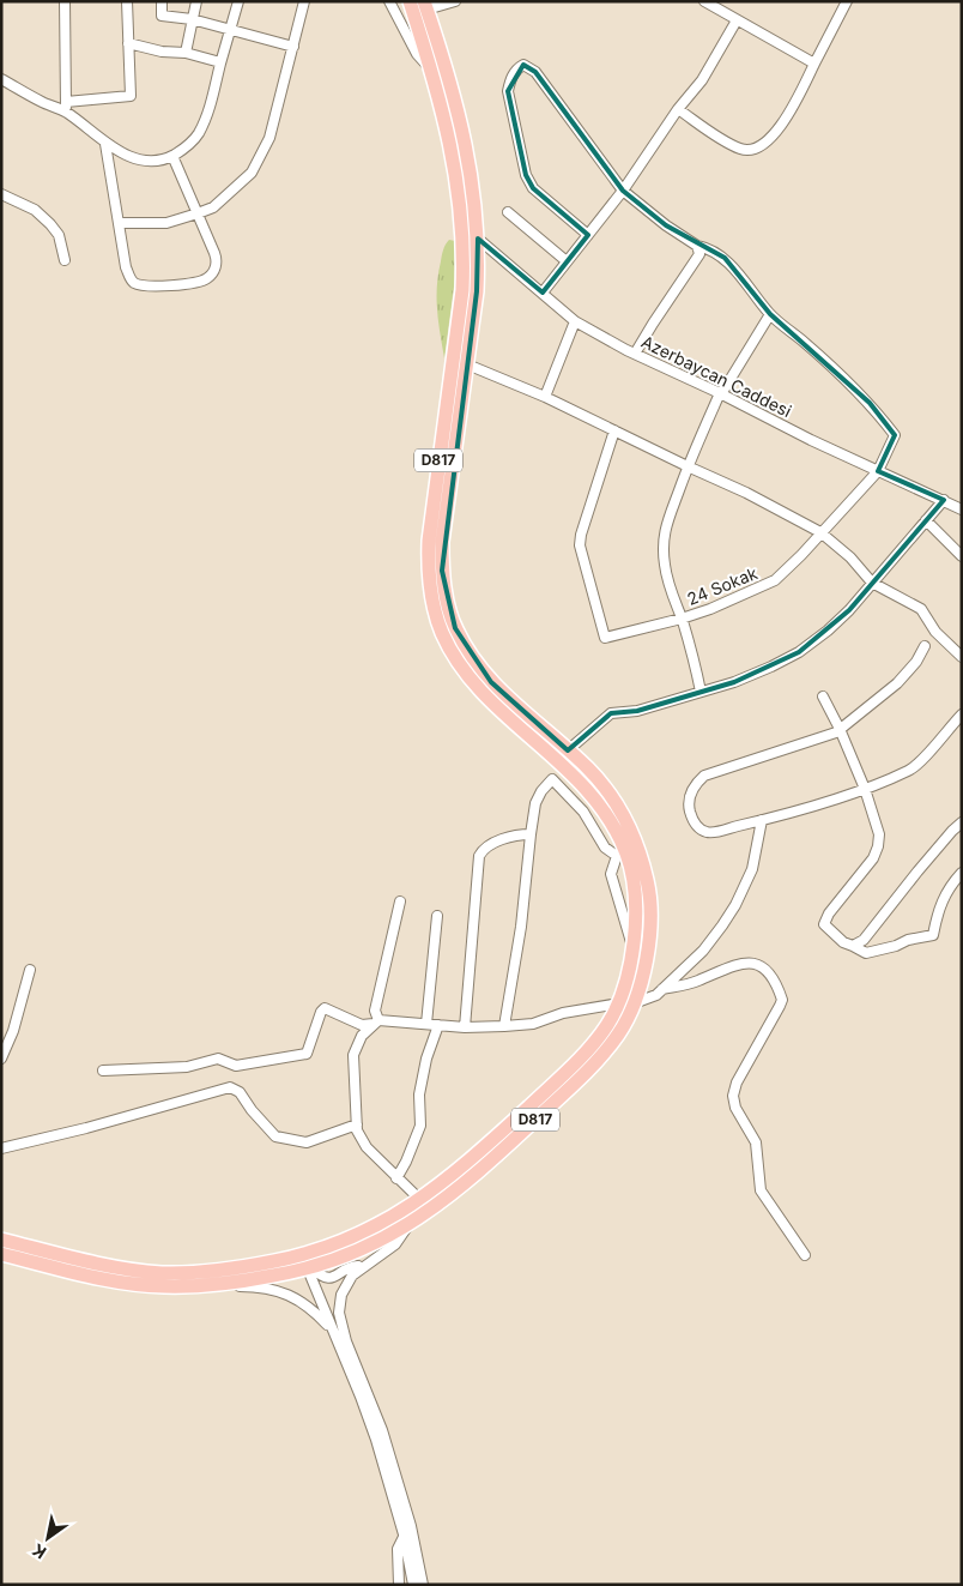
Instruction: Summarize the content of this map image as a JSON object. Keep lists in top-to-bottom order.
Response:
{
  "streets": {
    "highway": ["D817"],
    "street": ["Azerbaycan Caddesi", "24 Sokak"]
  },
  "crossings": [
    ["Azerbaycan Caddesi", "D817"],
    ["Azerbaycan Caddesi", "24 Sokak"]
  ],
  "north": "bottom left"
}
